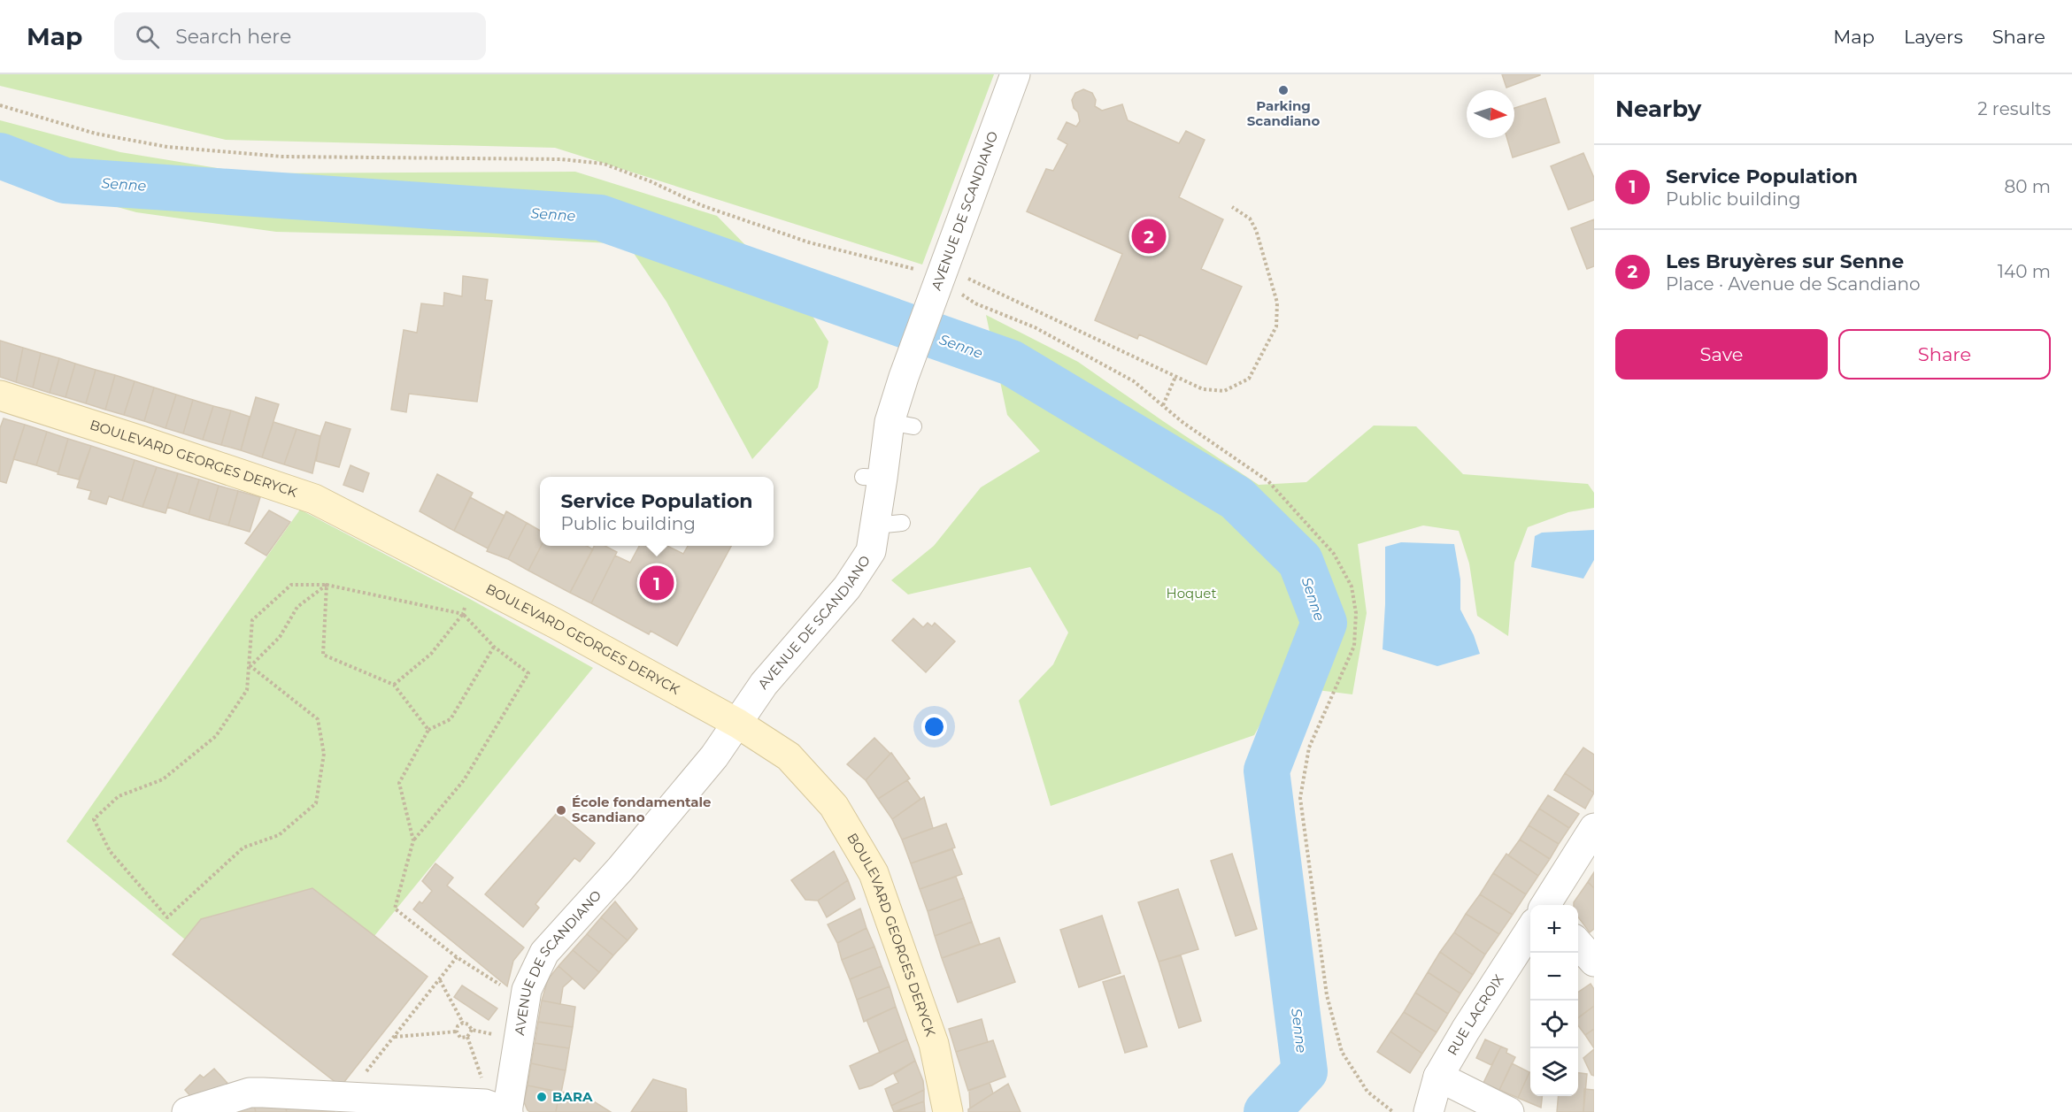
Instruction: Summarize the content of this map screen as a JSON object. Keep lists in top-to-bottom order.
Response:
{
  "streets": {
    "street": ["AVENUE DE SCANDIANO", "BOULEVARD GEORGES DERYCK", "RUE LACROIX"]
  },
  "crossings": [
    ["AVENUE DE SCANDIANO", "BOULEVARD GEORGES DERYCK"]
  ],
  "water": ["Senne"],
  "parks": ["Hoquet"],
  "places": ["Parking Scandiano", "École fondamentale Scandiano", "BARA"],
  "north": "right",
  "page": {
    "header": "Map",
    "search": "Search here",
    "nav": ["Map", "Layers", "Share"],
    "heading": ["Nearby", "2 results"],
    "list": [
      {
        "mark": "1",
        "name": "Service Population",
        "note": "Public building",
        "value": "80 m"
      },
      {
        "mark": "2",
        "name": "Les Bruyères sur Senne",
        "note": "Place · Avenue de Scandiano",
        "value": "140 m"
      }
    ],
    "pins": ["2", "1"],
    "buttons": ["Save", "Share"],
    "popup": ["Service Population", "Public building"],
    "map_buttons": ["+", "−"]
  }
}
